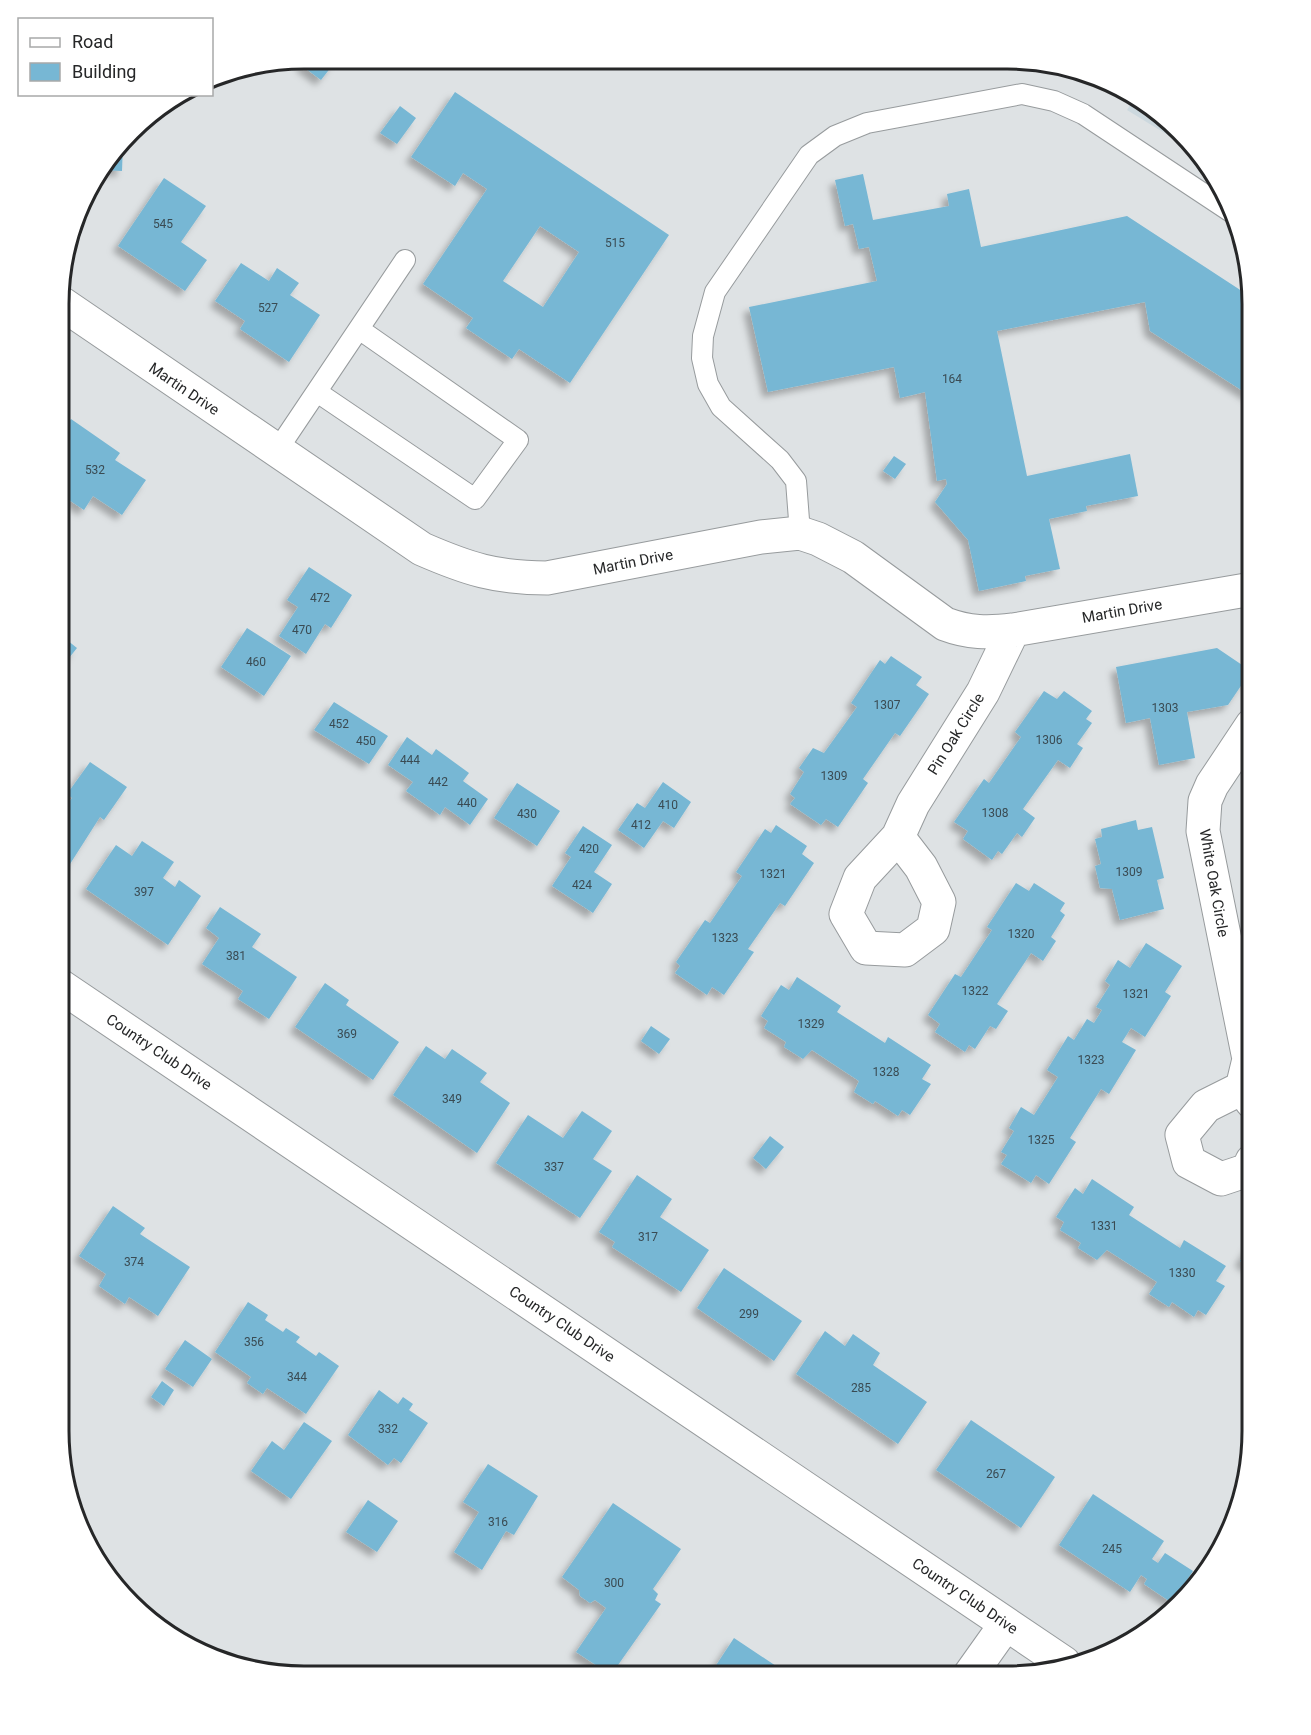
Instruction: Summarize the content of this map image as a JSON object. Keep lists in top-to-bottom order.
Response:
{
  "streets": {
    "street": [
      "Martin Drive",
      "Pin Oak Circle",
      "White Oak Circle",
      "Country Club Drive"
    ]
  },
  "crossings": [
    ["Martin Drive", "Pin Oak Circle"]
  ],
  "house_numbers": [
    "545",
    "515",
    "527",
    "164",
    "532",
    "472",
    "470",
    "460",
    "1307",
    "1303",
    "452",
    "1306",
    "450",
    "444",
    "1309",
    "442",
    "440",
    "410",
    "1308",
    "430",
    "412",
    "420",
    "1309",
    "1321",
    "424",
    "397",
    "1320",
    "1323",
    "381",
    "1322",
    "1321",
    "1329",
    "369",
    "1323",
    "1328",
    "349",
    "1325",
    "337",
    "1331",
    "317",
    "374",
    "1330",
    "299",
    "356",
    "344",
    "285",
    "332",
    "267",
    "316",
    "245",
    "300"
  ],
  "legend": ["Road", "Building"]
}
